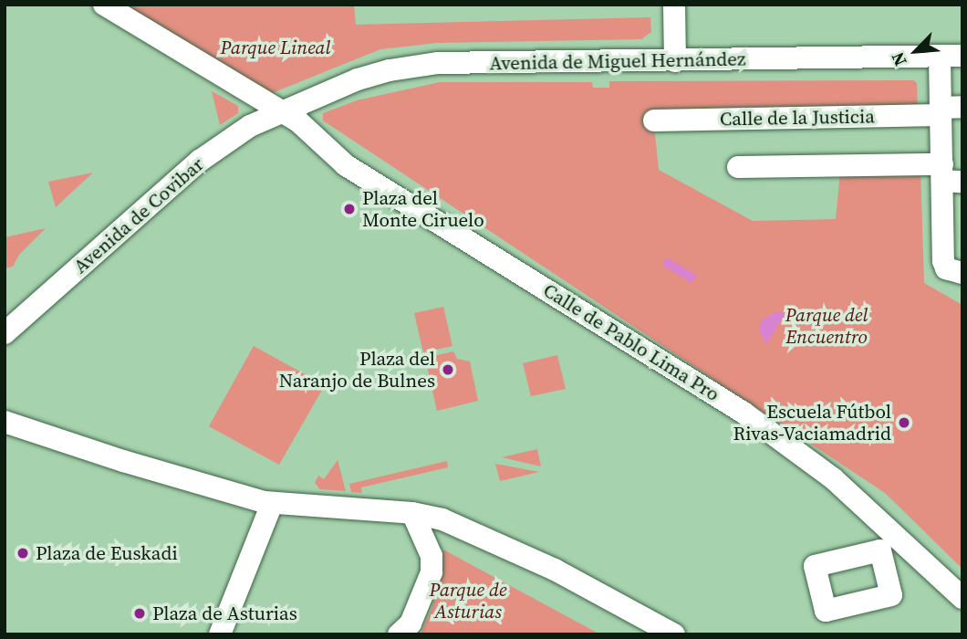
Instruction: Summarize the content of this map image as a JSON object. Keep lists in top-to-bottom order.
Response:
{
  "streets": {
    "street": [
      "Avenida de Miguel Hernández",
      "Calle de la Justicia",
      "Avenida de Covibar",
      "Calle de Pablo Lima Pro"
    ]
  },
  "crossings": [
    ["Avenida de Miguel Hernández", "Avenida de Covibar"],
    ["Avenida de Miguel Hernández", "Calle de Pablo Lima Pro"],
    ["Avenida de Covibar", "Calle de Pablo Lima Pro"]
  ],
  "parks": ["Parque Lineal", "Parque del Encuentro", "Parque de Asturias"],
  "places": [
    "Plaza del Monte Ciruelo",
    "Plaza del Naranjo de Bulnes",
    "Escuela Fútbol Rivas-Vaciamadrid",
    "Plaza de Euskadi",
    "Plaza de Asturias"
  ],
  "north": "bottom left"
}
